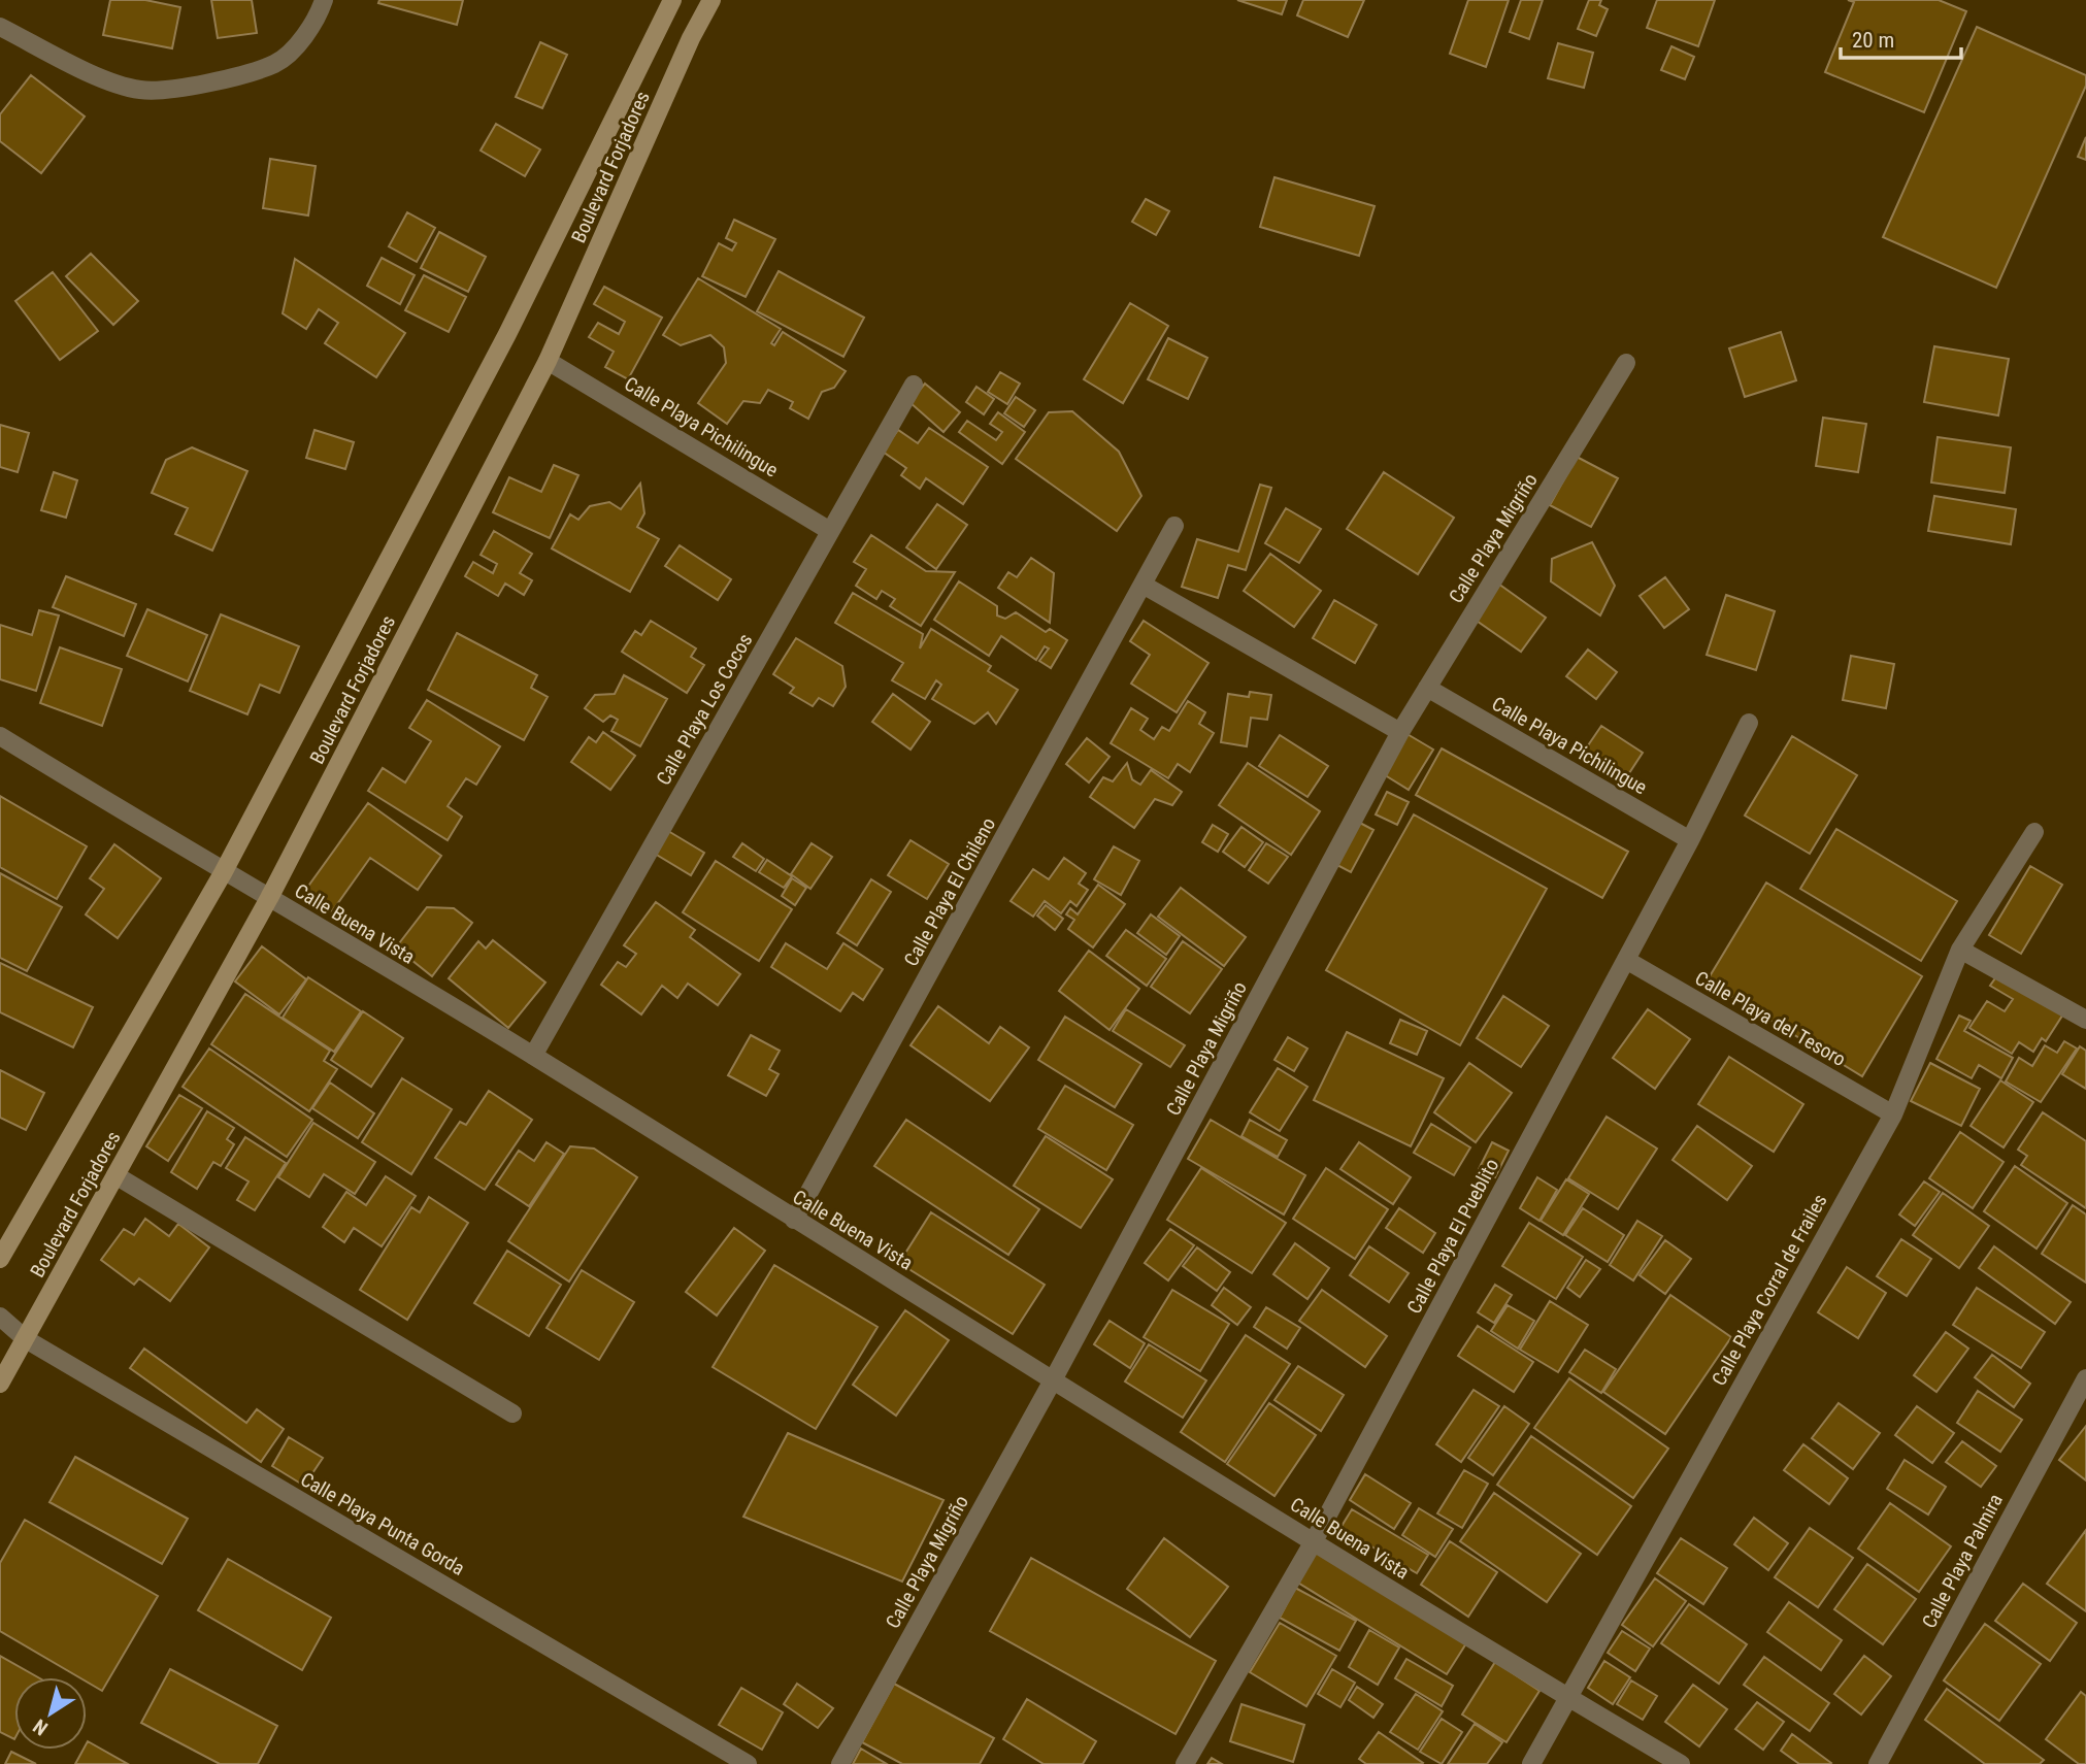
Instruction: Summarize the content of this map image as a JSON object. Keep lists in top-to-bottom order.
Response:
{
  "streets": {
    "main road": ["Boulevard Forjadores"],
    "street": [
      "Calle Playa Pichilingue",
      "Calle Playa Migriño",
      "Calle Playa Los Cocos",
      "Calle Playa El Chileno",
      "Calle Buena Vista",
      "Calle Playa del Tesoro",
      "Calle Playa El Pueblito",
      "Calle Playa Corral de Frailes",
      "Calle Playa Punta Gorda",
      "Calle Playa Palmira"
    ]
  },
  "crossings": [
    ["Boulevard Forjadores", "Calle Playa Pichilingue"],
    ["Boulevard Forjadores", "Calle Buena Vista"],
    ["Boulevard Forjadores", "Calle Playa Punta Gorda"],
    ["Calle Playa Pichilingue", "Calle Playa Migriño"],
    ["Calle Playa Pichilingue", "Calle Playa Los Cocos"],
    ["Calle Playa Pichilingue", "Calle Playa El Pueblito"],
    ["Calle Playa Migriño", "Calle Buena Vista"],
    ["Calle Playa Los Cocos", "Calle Buena Vista"],
    ["Calle Playa El Chileno", "Calle Buena Vista"],
    ["Calle Buena Vista", "Calle Playa El Pueblito"],
    ["Calle Buena Vista", "Calle Playa Corral de Frailes"],
    ["Calle Playa del Tesoro", "Calle Playa El Pueblito"],
    ["Calle Playa del Tesoro", "Calle Playa Corral de Frailes"]
  ],
  "scale_bar": "20 m",
  "north": "bottom left"
}
